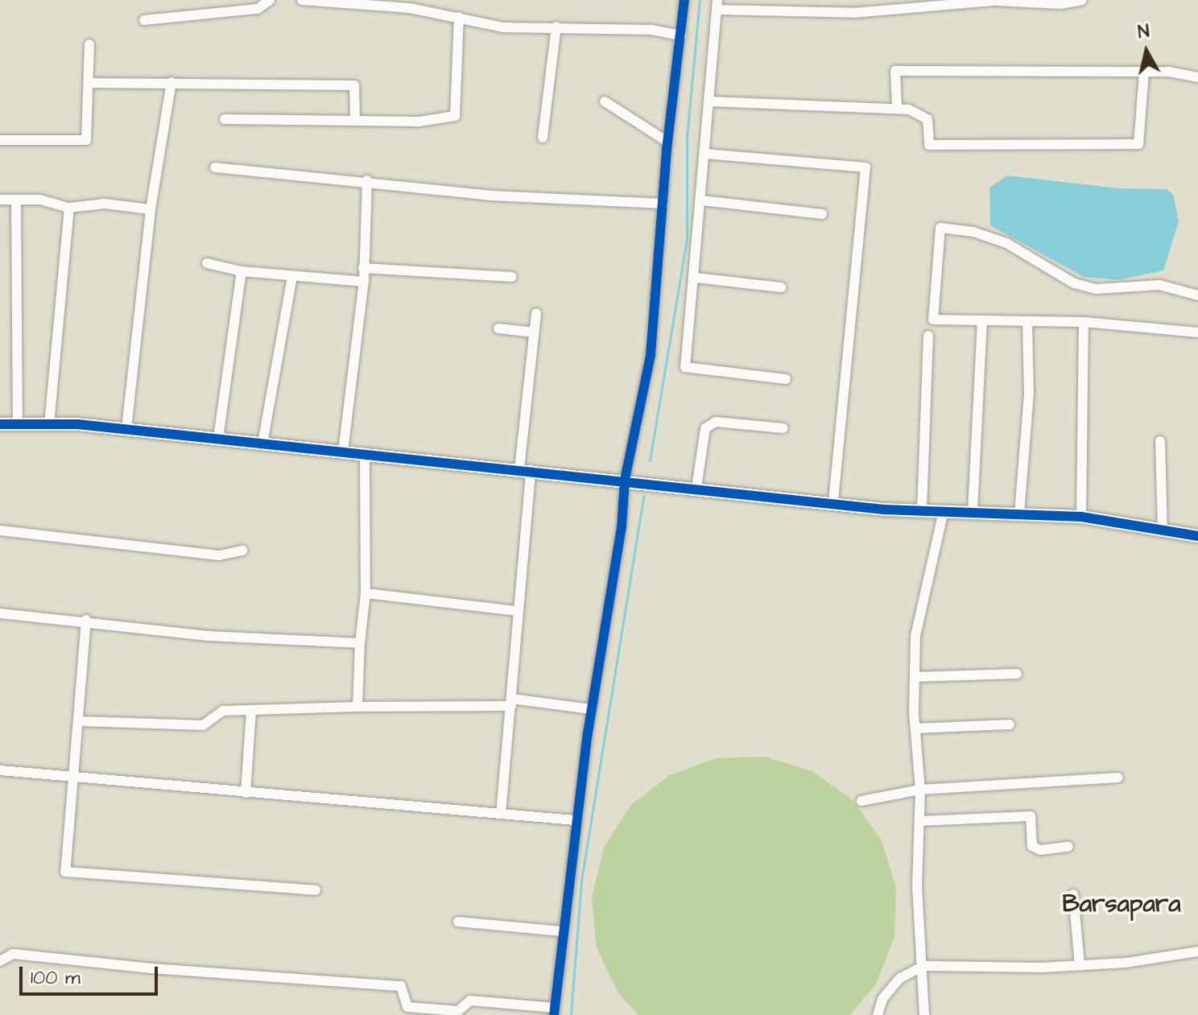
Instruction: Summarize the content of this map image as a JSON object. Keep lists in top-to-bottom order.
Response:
{
  "districts": ["Barsapara"],
  "scale_bar": "100 m",
  "north": "top"
}
